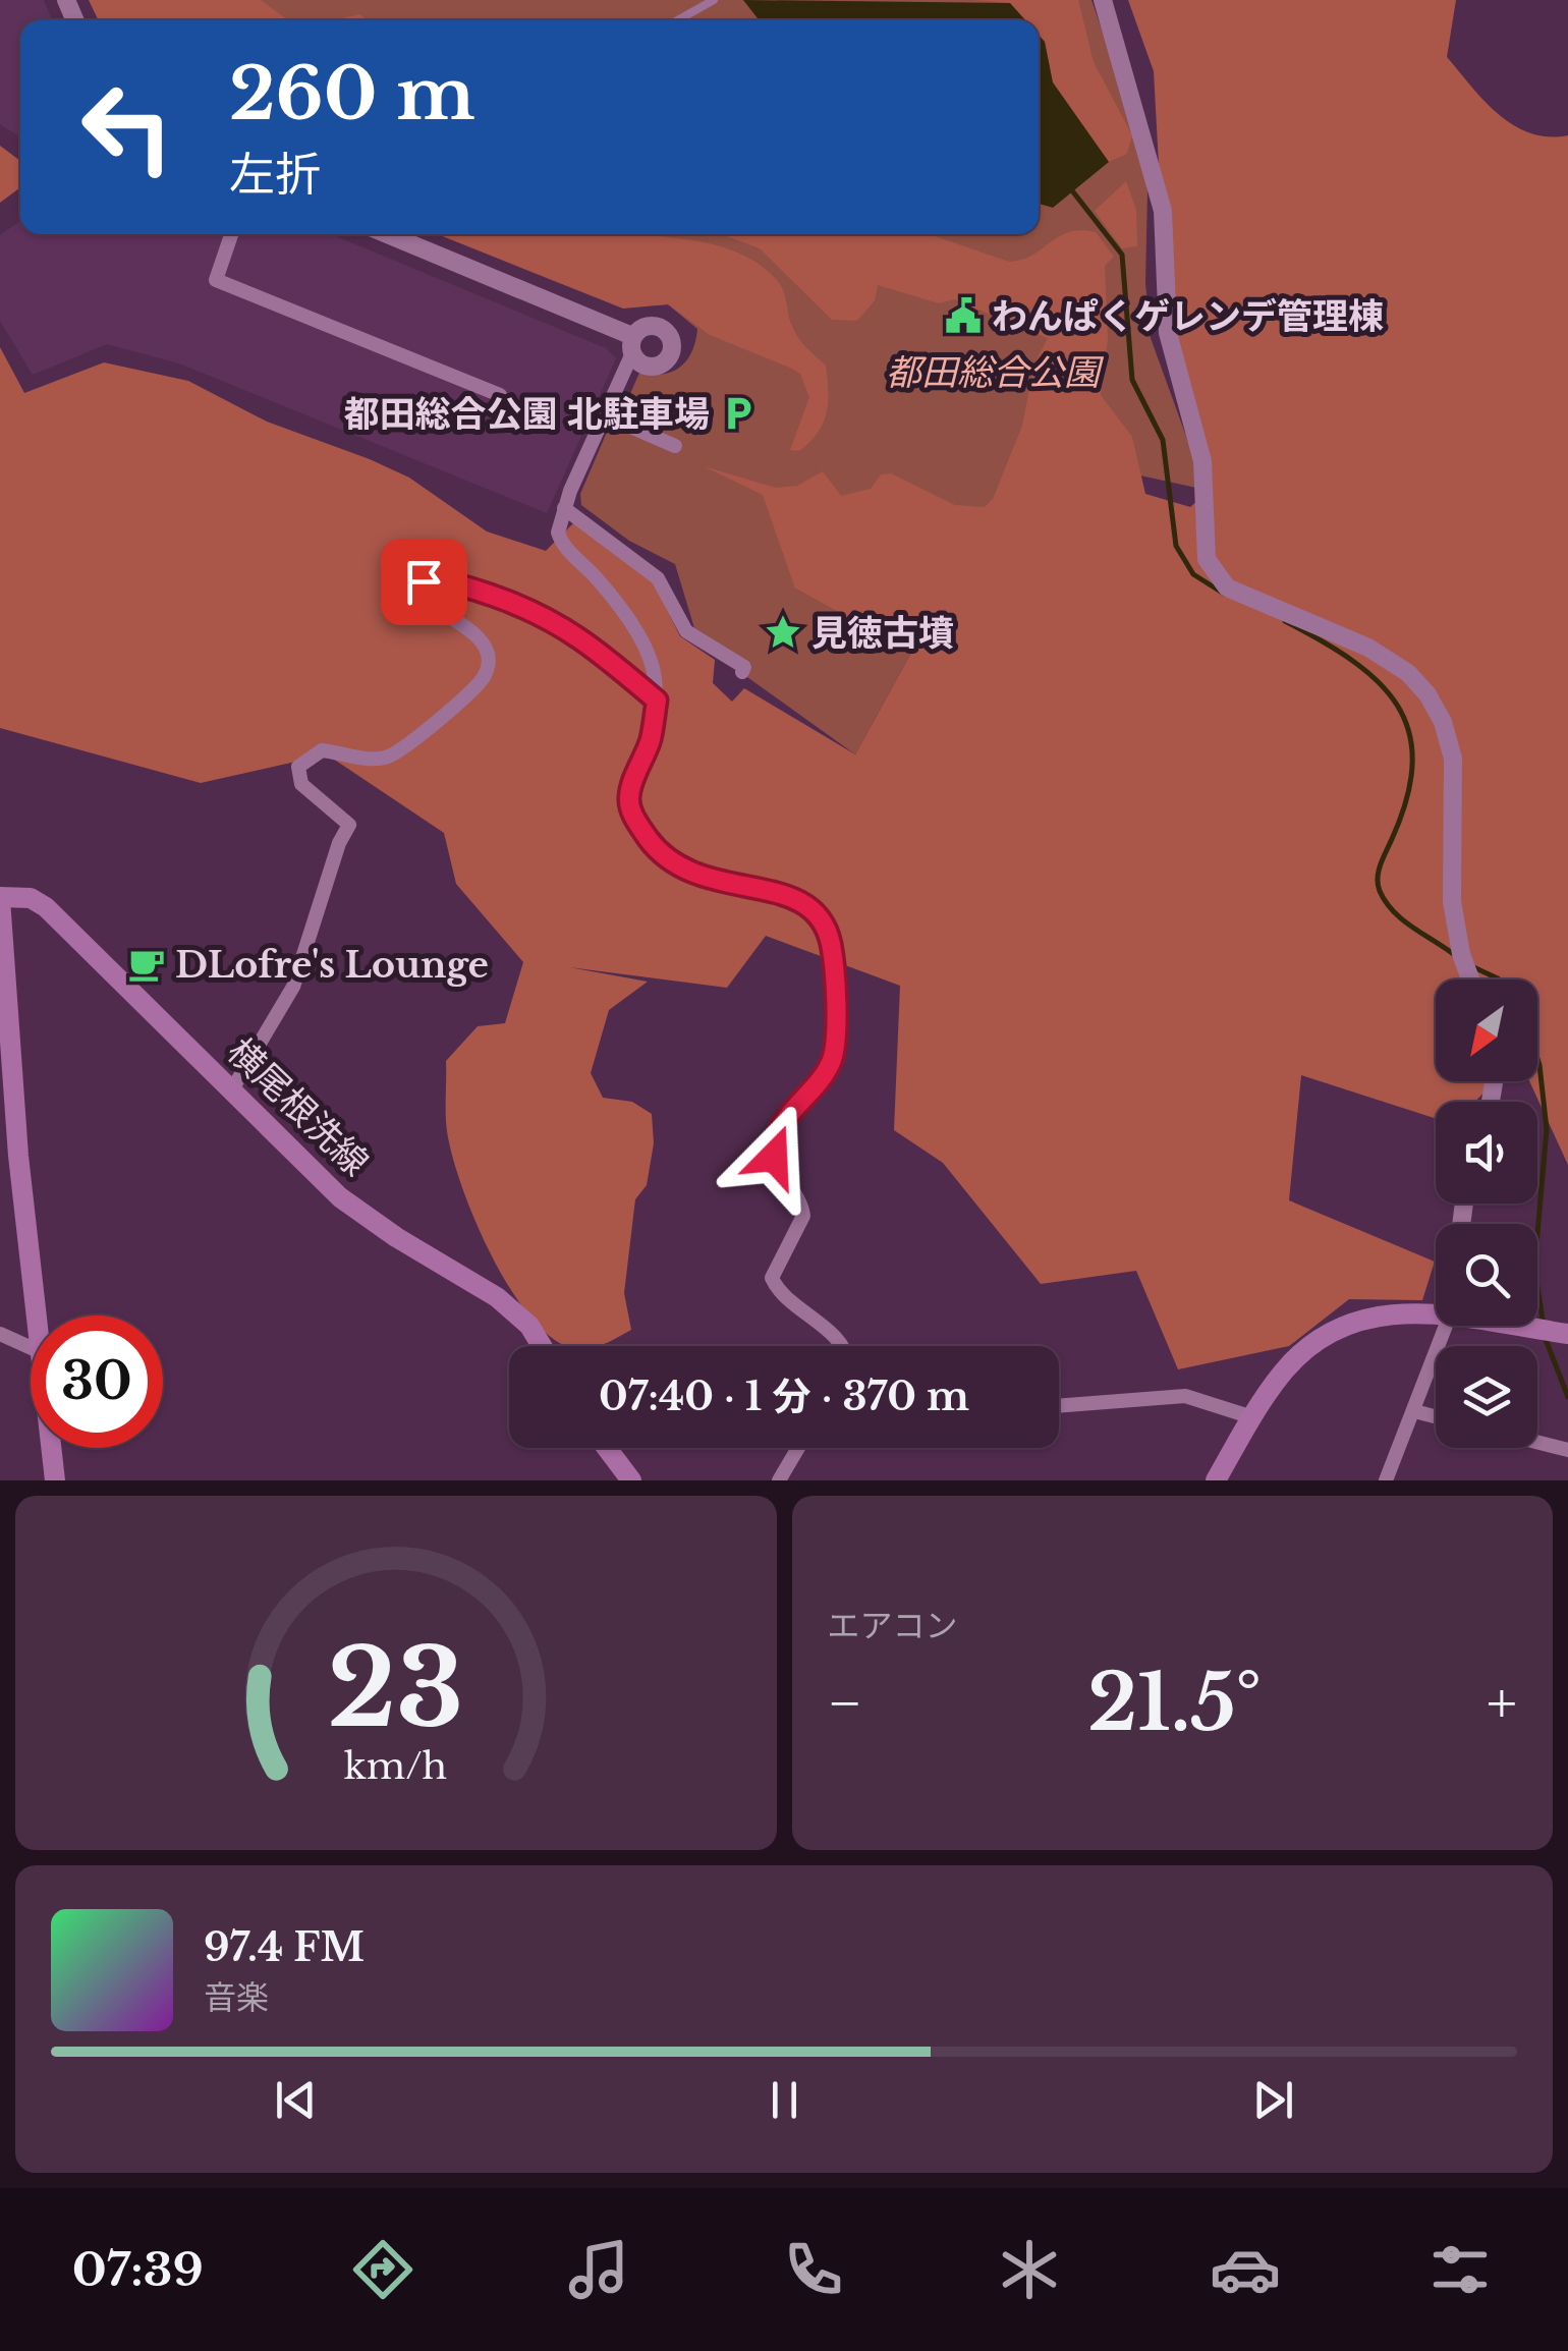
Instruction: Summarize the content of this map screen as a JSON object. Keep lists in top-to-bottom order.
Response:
{
  "streets": {
    "main road": ["横尾根洗線"]
  },
  "parks": ["都田総合公園"],
  "places": {
    "public building": ["わんぱくゲレンデ管理棟"],
    "parking": ["都田総合公園 北駐車場"],
    "place": ["見徳古墳"],
    "cafe": ["DLofre's Lounge"]
  },
  "north": "bottom left",
  "page": {
    "turn": ["260 m", "左折"],
    "limit": "30",
    "trip": "07:40 · 1 分 · 370 m",
    "tile": "エアコン",
    "heat": ["−", "21.5°", "+"],
    "song": ["97.4 FM", "音楽"],
    "tabs": "07:39",
    "gauge": ["23", "km/h"]
  }
}
